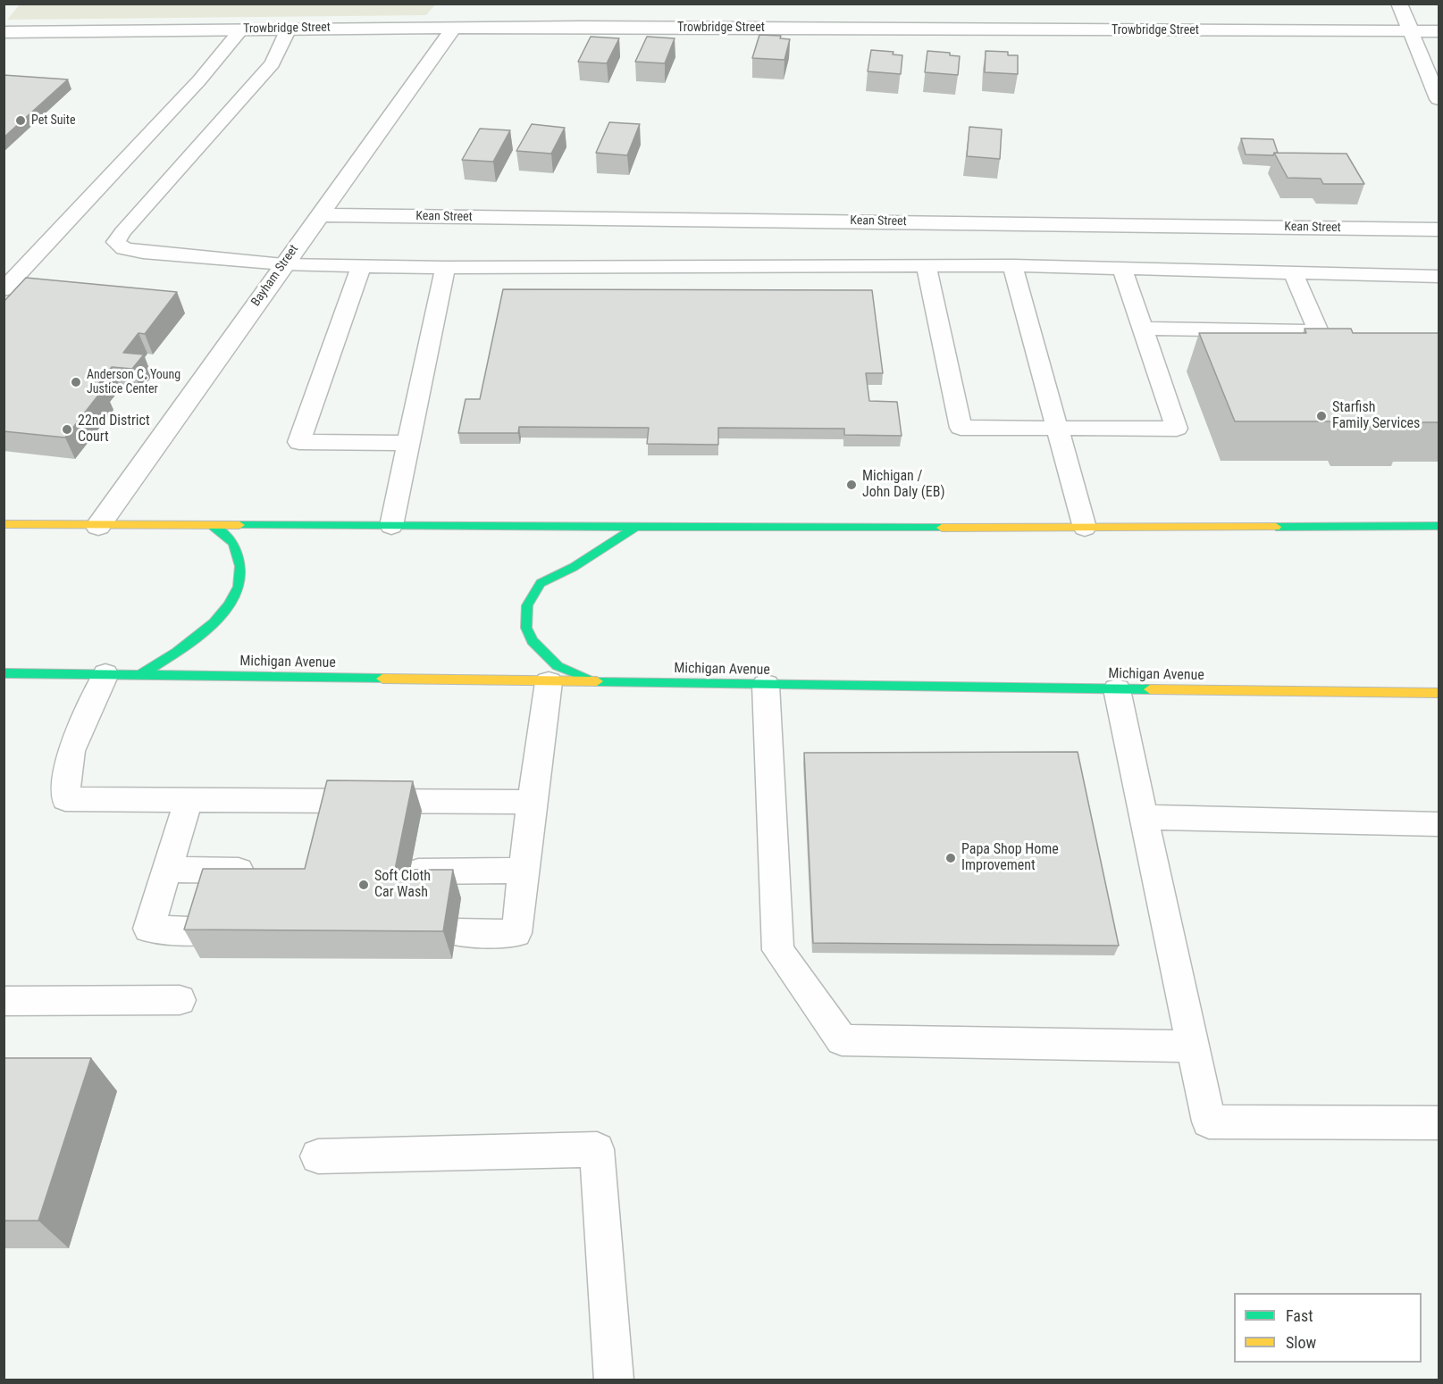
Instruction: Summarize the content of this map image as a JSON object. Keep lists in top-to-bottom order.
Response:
{
  "streets": {
    "main road": ["Michigan Avenue"],
    "street": ["Trowbridge Street", "Kean Street", "Bayham Street"]
  },
  "crossings": [
    ["Trowbridge Street", "Bayham Street"],
    ["Kean Street", "Bayham Street"]
  ],
  "places": [
    "Pet Suite",
    "Anderson C. Young Justice Center",
    "Starfish Family Services",
    "22nd District Court",
    "Michigan / John Daly (EB)",
    "Papa Shop Home Improvement",
    "Soft Cloth Car Wash"
  ],
  "legend": ["Fast", "Slow"]
}
